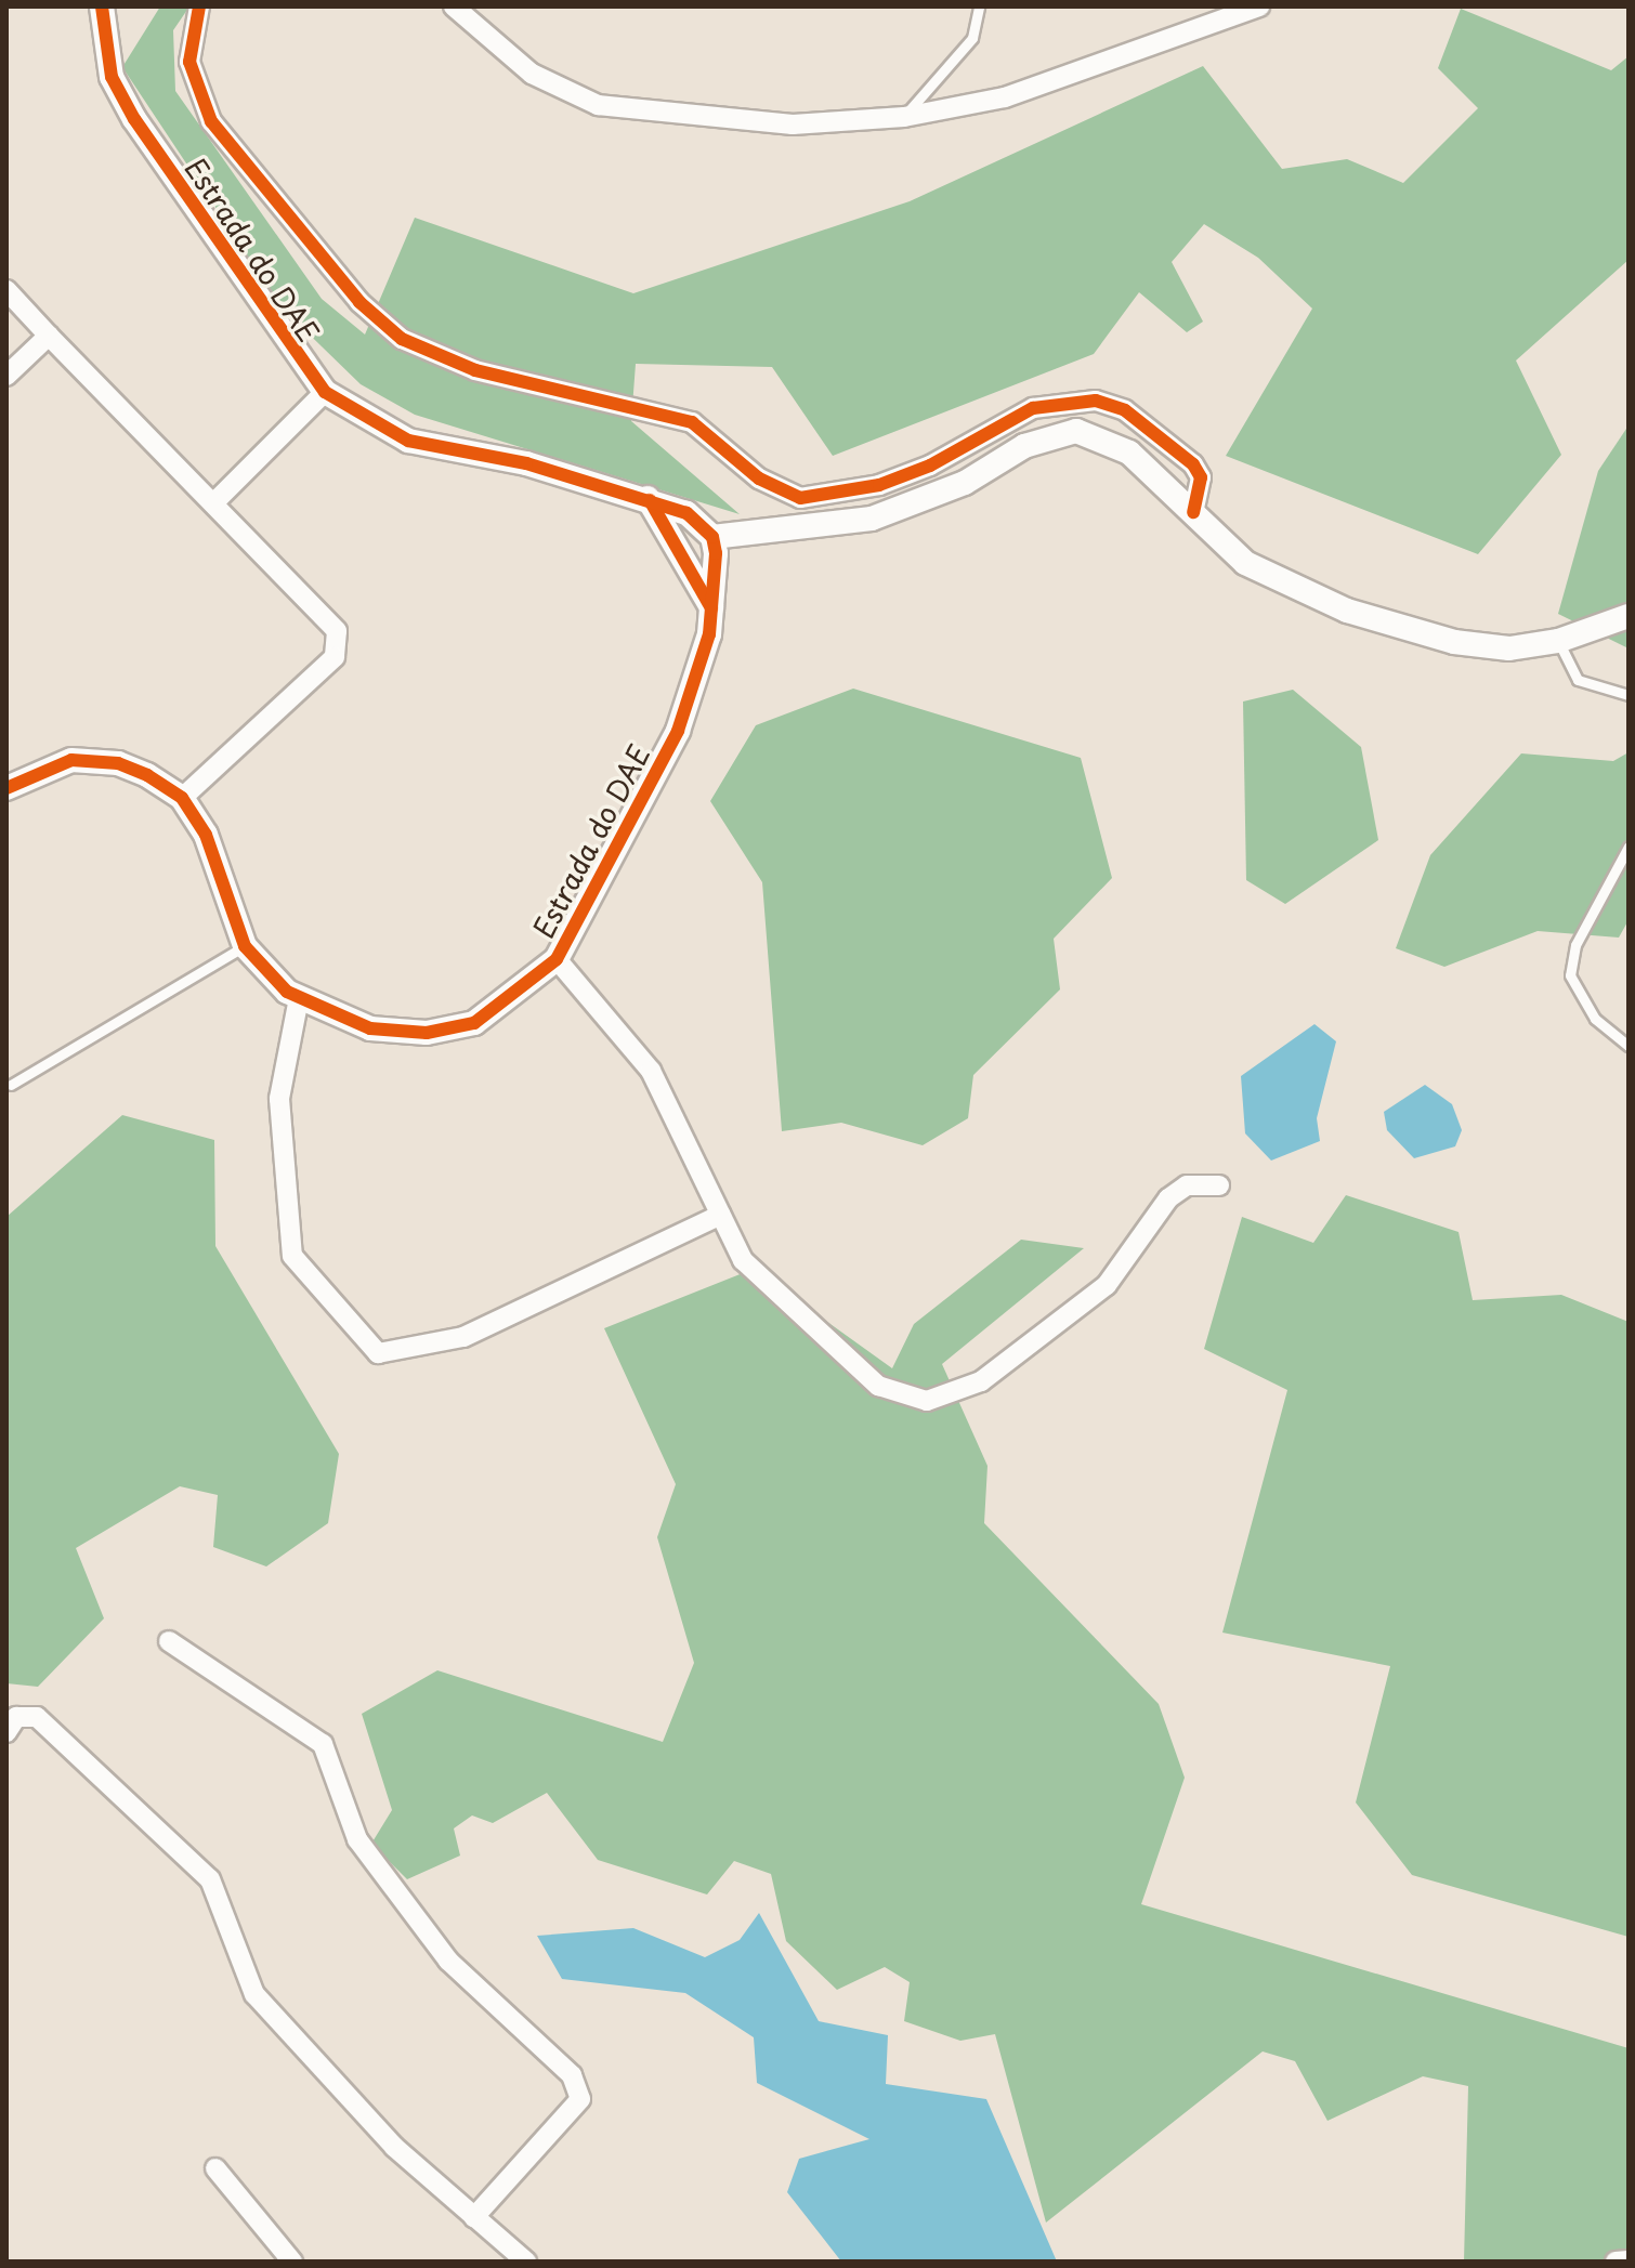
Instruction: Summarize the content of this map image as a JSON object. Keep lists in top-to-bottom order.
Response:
{
  "streets": {
    "street": ["Estrada do DAE"]
  }
}
